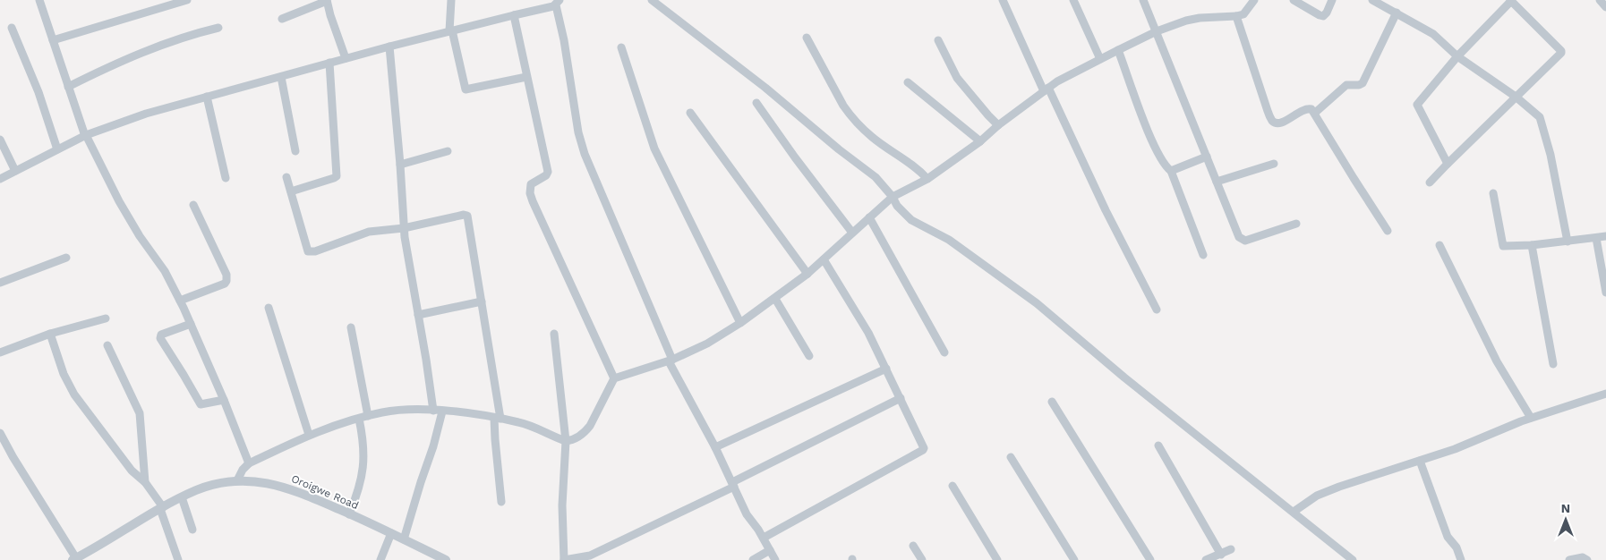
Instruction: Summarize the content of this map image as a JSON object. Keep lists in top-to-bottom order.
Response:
{
  "streets": {
    "street": ["Oroigwe Road"]
  },
  "north": "top"
}
